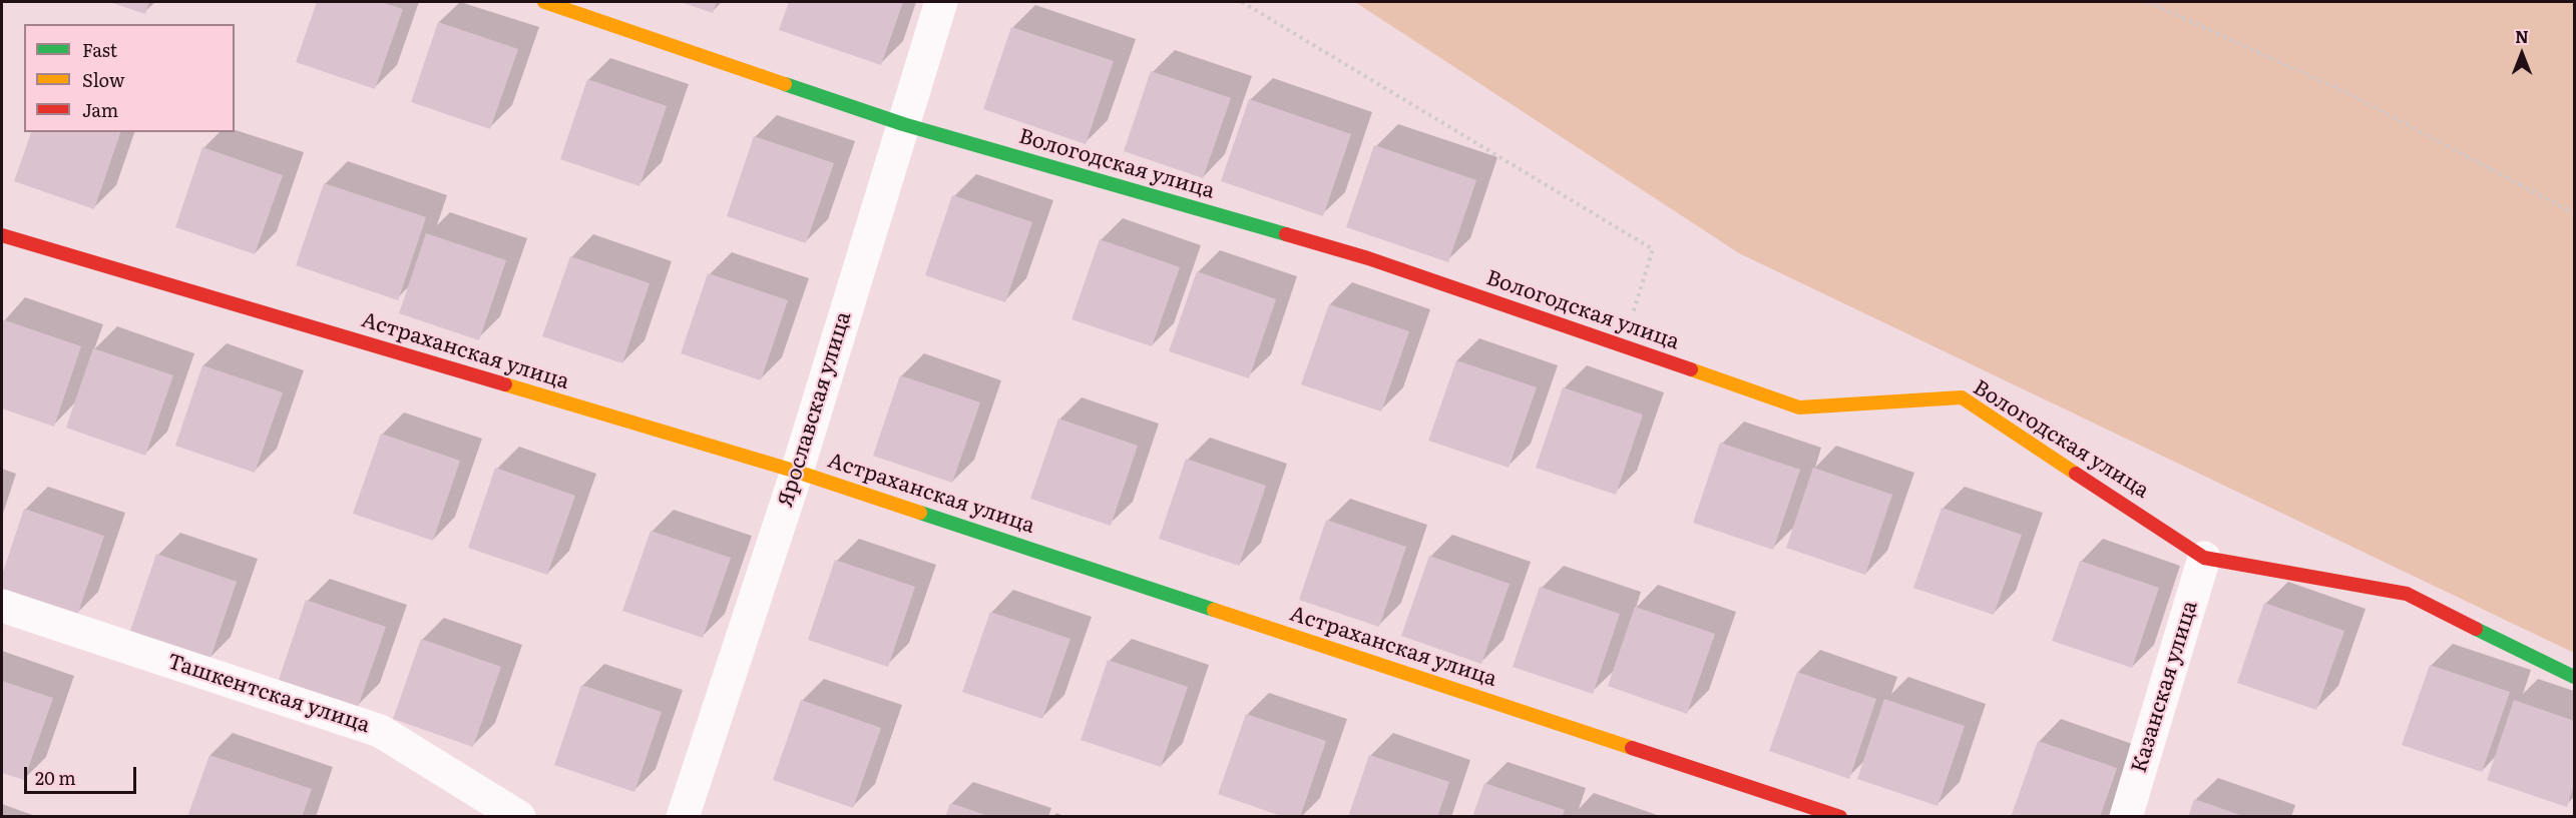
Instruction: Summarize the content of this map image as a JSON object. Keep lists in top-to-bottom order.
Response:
{
  "streets": {
    "street": [
      "Вологодская улица",
      "Астраханская улица",
      "Ярославская улица",
      "Казанская улица",
      "Ташкентская улица"
    ]
  },
  "crossings": [
    ["Вологодская улица", "Ярославская улица"],
    ["Вологодская улица", "Казанская улица"],
    ["Астраханская улица", "Ярославская улица"]
  ],
  "legend": ["Fast", "Slow", "Jam"],
  "scale_bar": "20 m",
  "north": "top"
}
